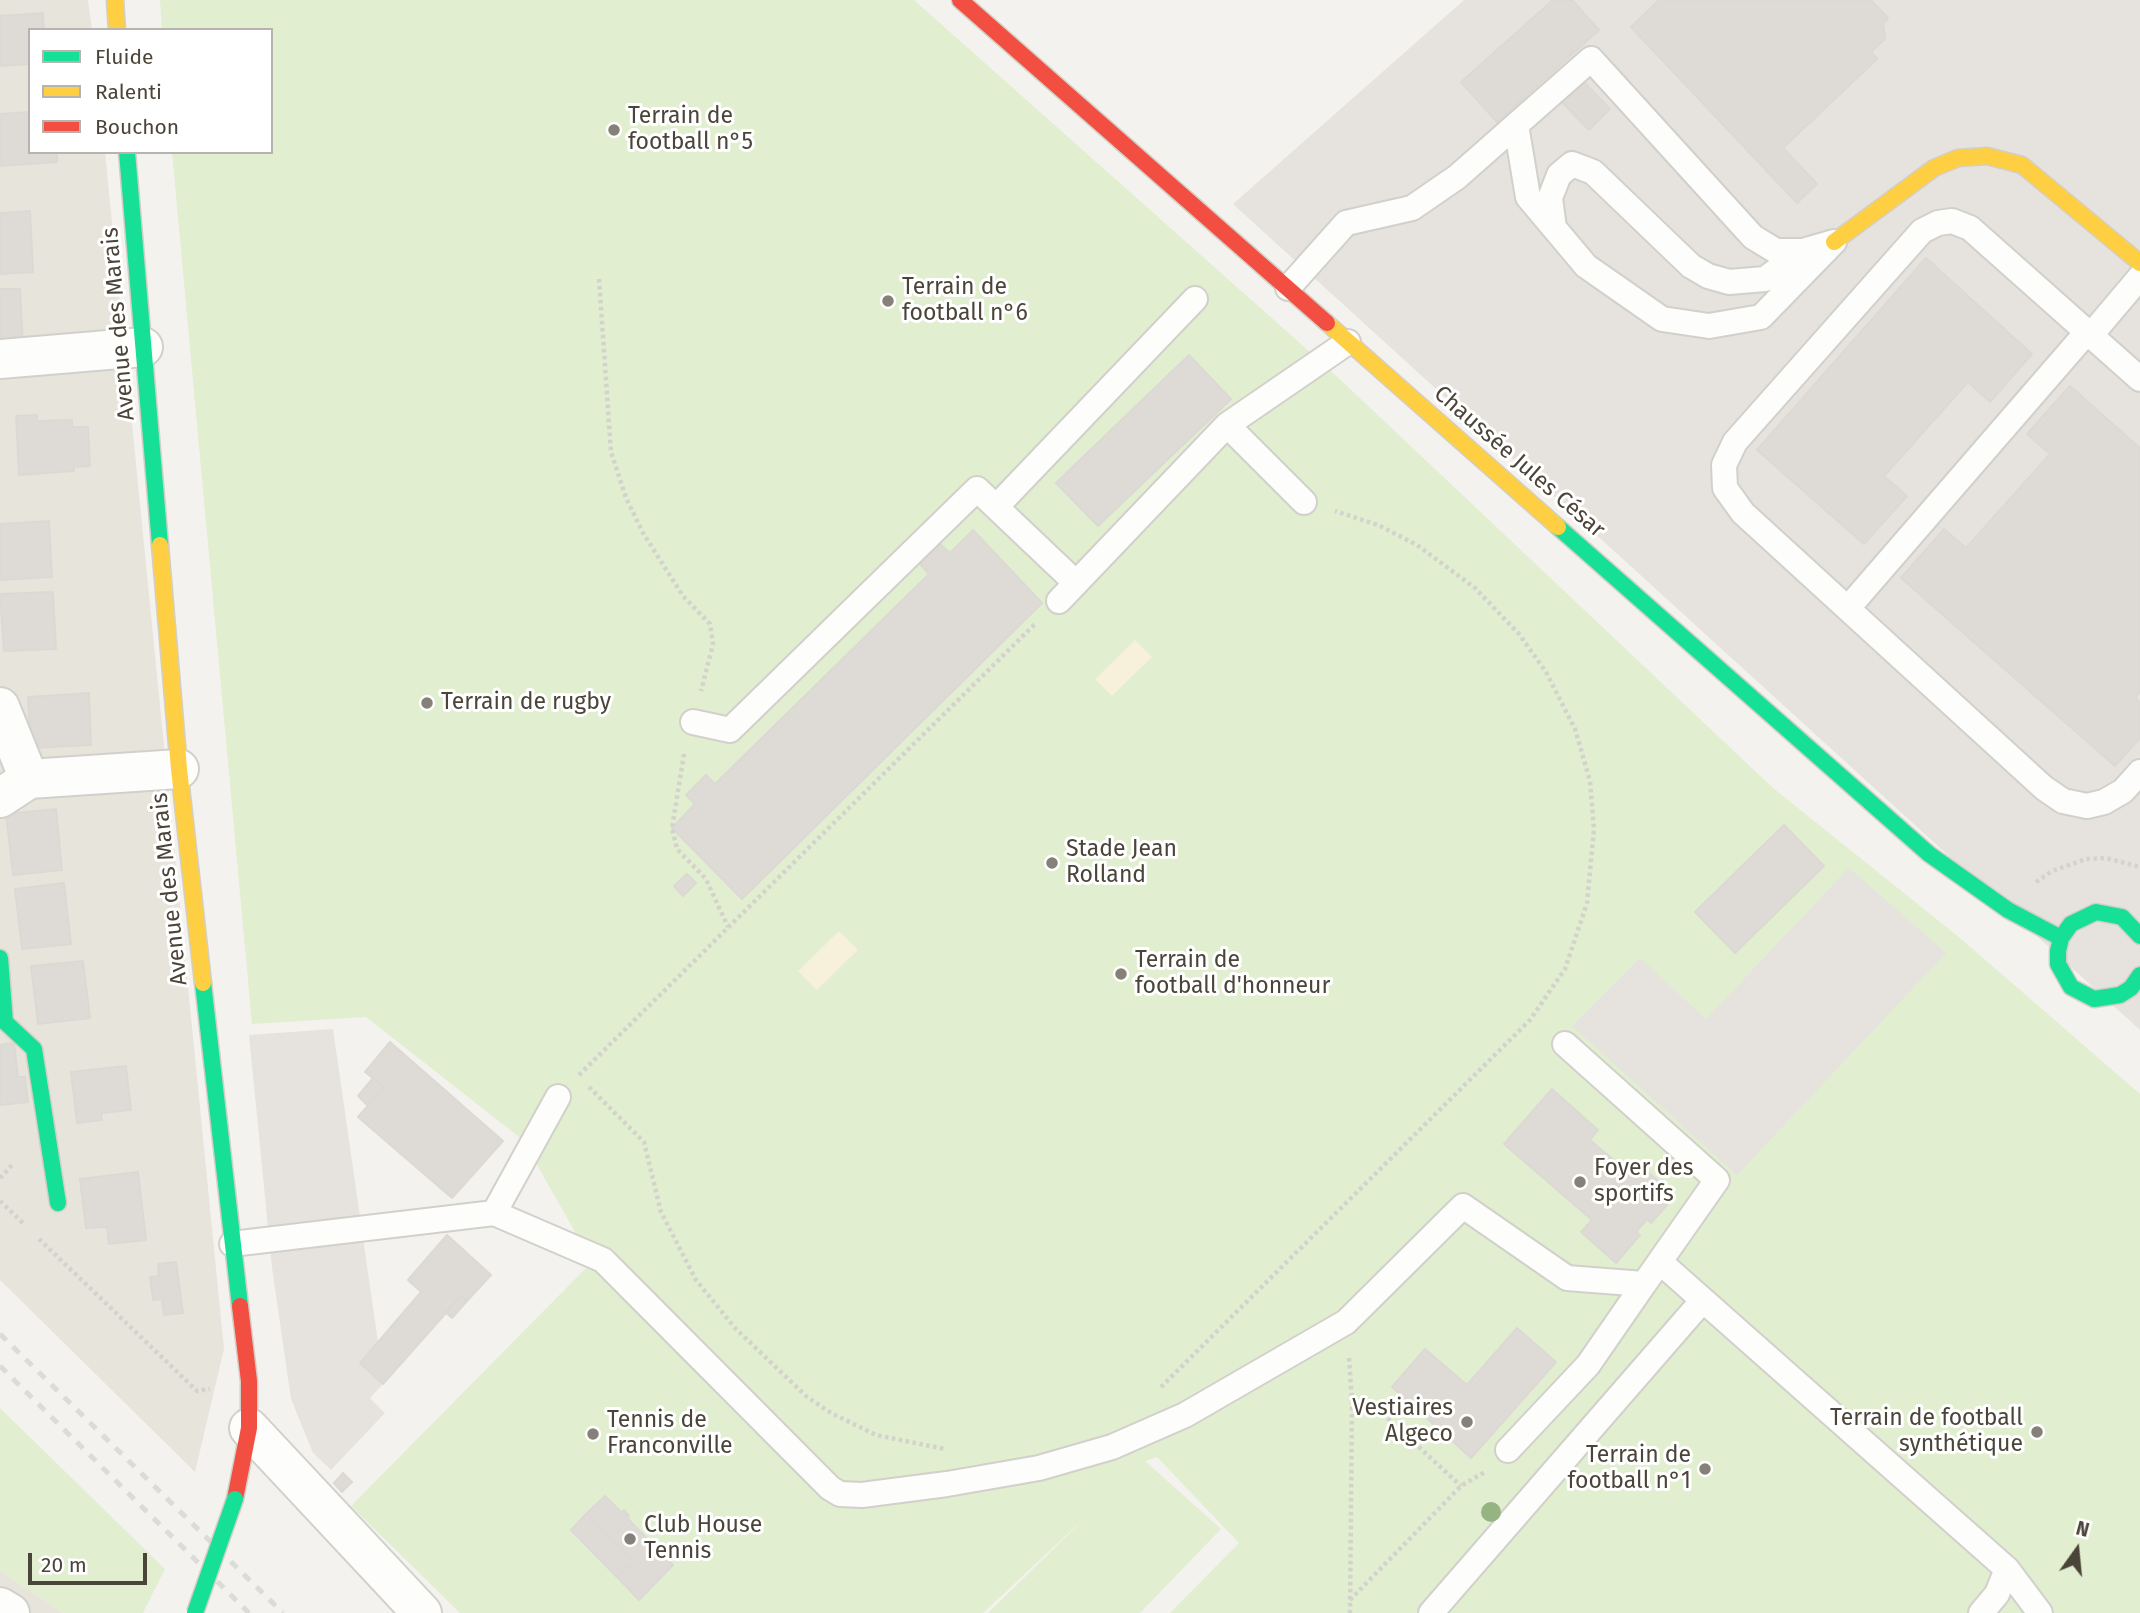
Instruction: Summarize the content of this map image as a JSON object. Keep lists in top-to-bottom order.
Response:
{
  "streets": {
    "street": ["Avenue des Marais", "Chaussée Jules César"]
  },
  "places": [
    "Terrain de football n°5",
    "Terrain de football n°6",
    "Terrain de rugby",
    "Stade Jean Rolland",
    "Terrain de football d'honneur",
    "Foyer des sportifs",
    "Vestiaires Algeco",
    "Terrain de football synthétique",
    "Tennis de Franconville",
    "Terrain de football n°1",
    "Club House Tennis"
  ],
  "legend": ["Fluide", "Ralenti", "Bouchon"],
  "scale_bar": "20 m",
  "north": "top"
}
